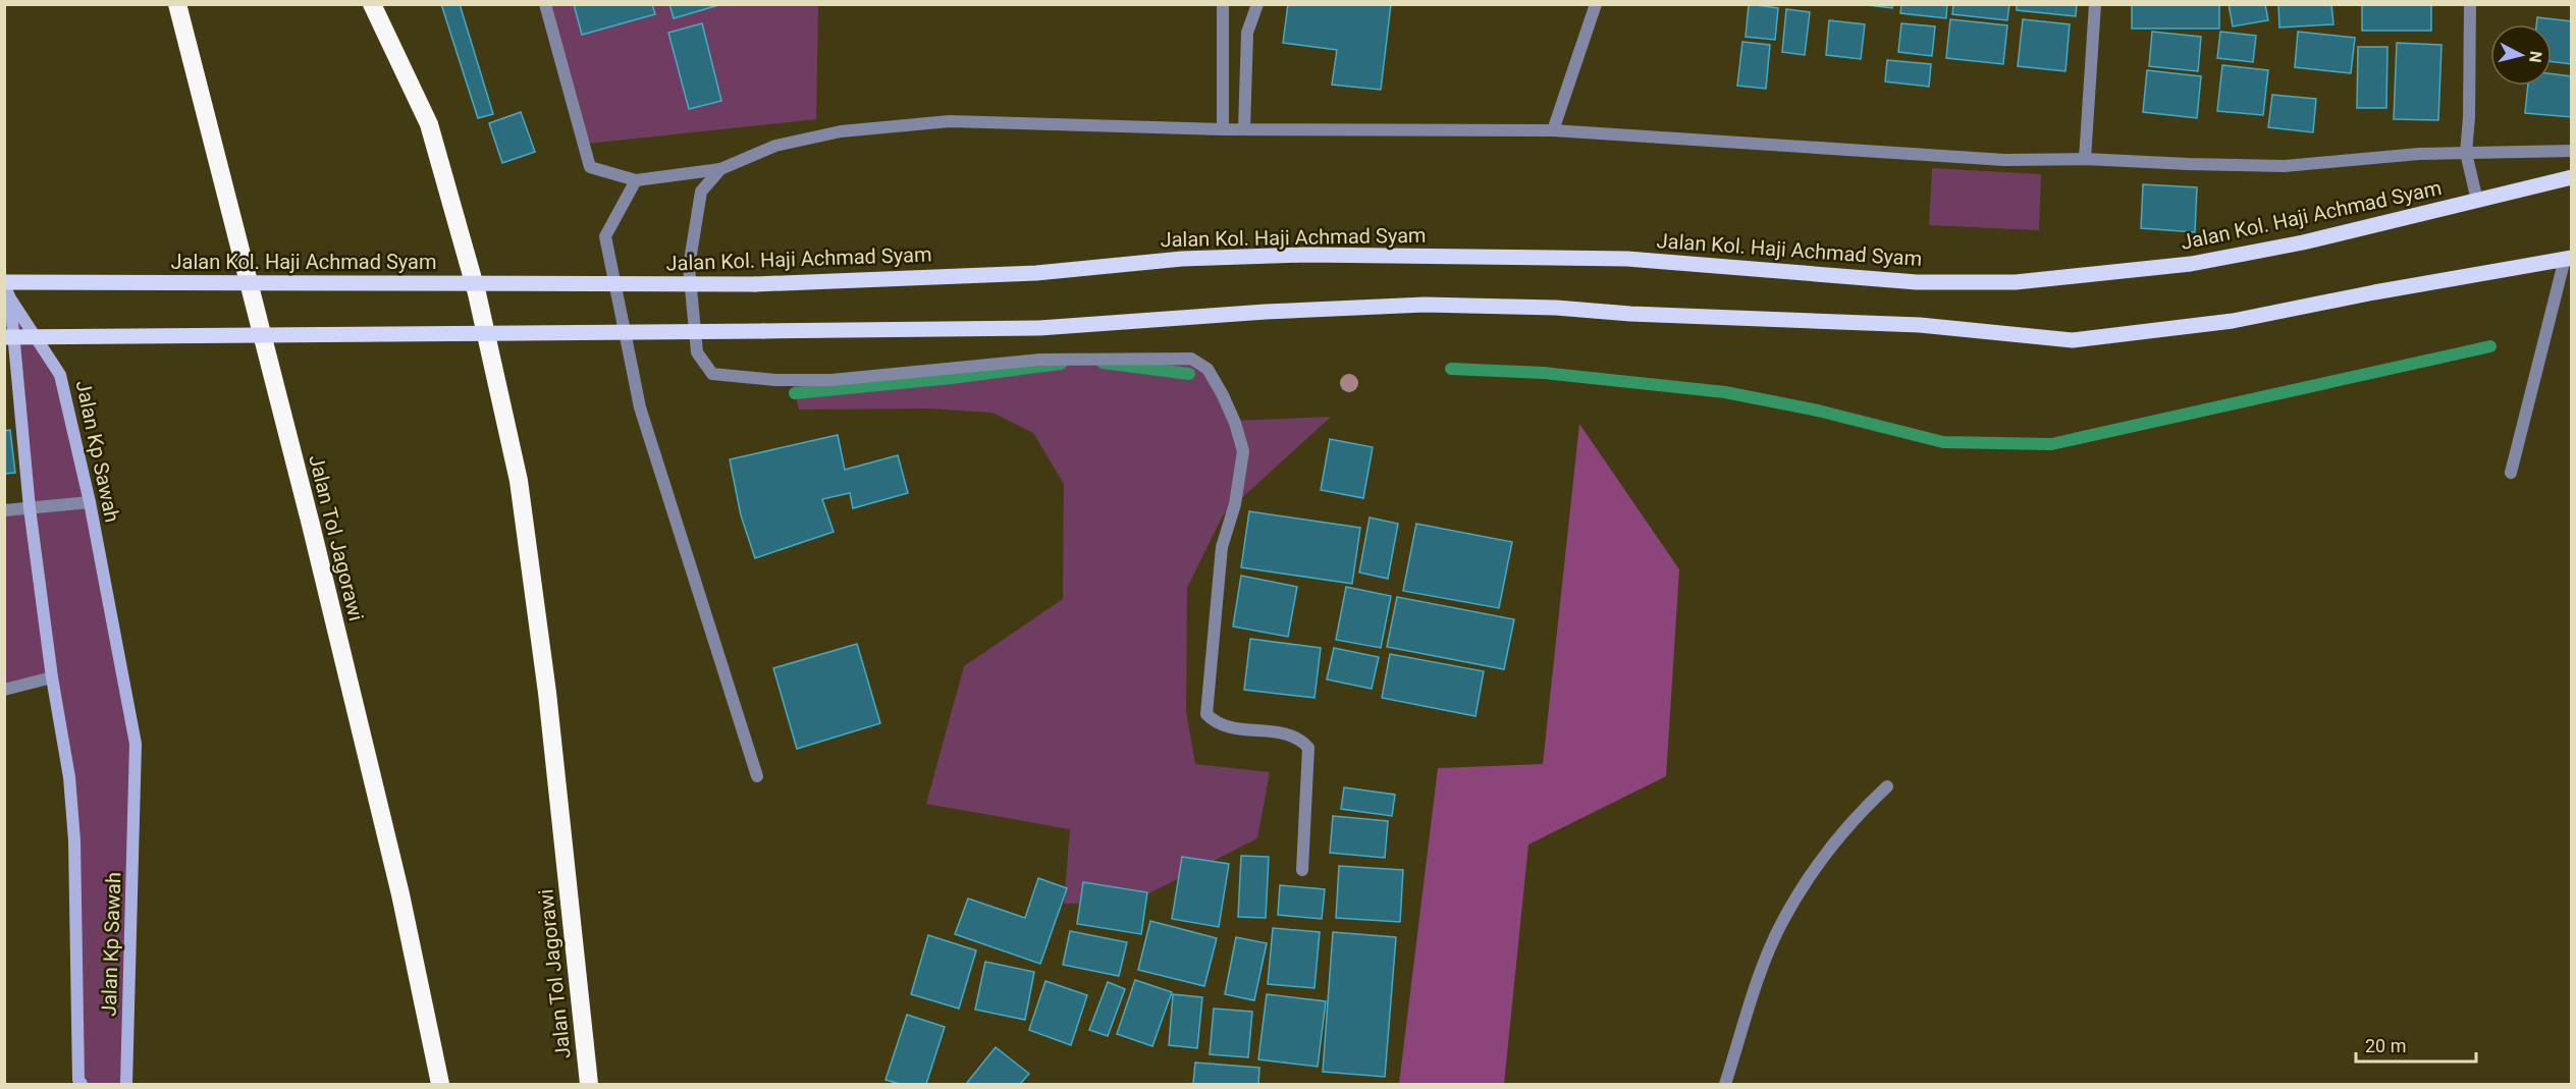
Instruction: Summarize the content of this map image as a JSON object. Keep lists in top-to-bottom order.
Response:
{
  "streets": {
    "highway": ["Jalan Tol Jagorawi"],
    "main road": ["Jalan Kol. Haji Achmad Syam"],
    "street": ["Jalan Kp Sawah"]
  },
  "scale_bar": "20 m",
  "north": "right"
}
